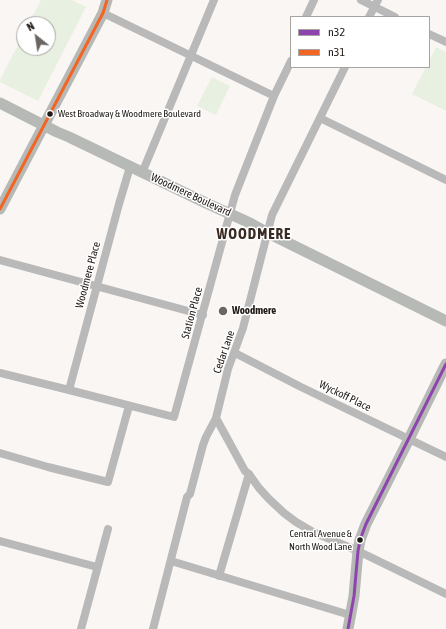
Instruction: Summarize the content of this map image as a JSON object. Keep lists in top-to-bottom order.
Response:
{
  "streets": {
    "street": [
      "Woodmere Boulevard",
      "Woodmere Place",
      "Station Place",
      "Cedar Lane",
      "Wyckoff Place"
    ]
  },
  "crossings": [
    ["Woodmere Boulevard", "Woodmere Place"],
    ["Woodmere Boulevard", "Station Place"],
    ["Woodmere Boulevard", "Cedar Lane"],
    ["Cedar Lane", "Wyckoff Place"]
  ],
  "districts": ["WOODMERE"],
  "places": ["West Broadway & Woodmere Boulevard", "Woodmere", "Central Avenue & North Wood Lane"],
  "lines": ["transit line n31", "transit line n32"],
  "legend": ["n32", "n31"],
  "north": "top left"
}
